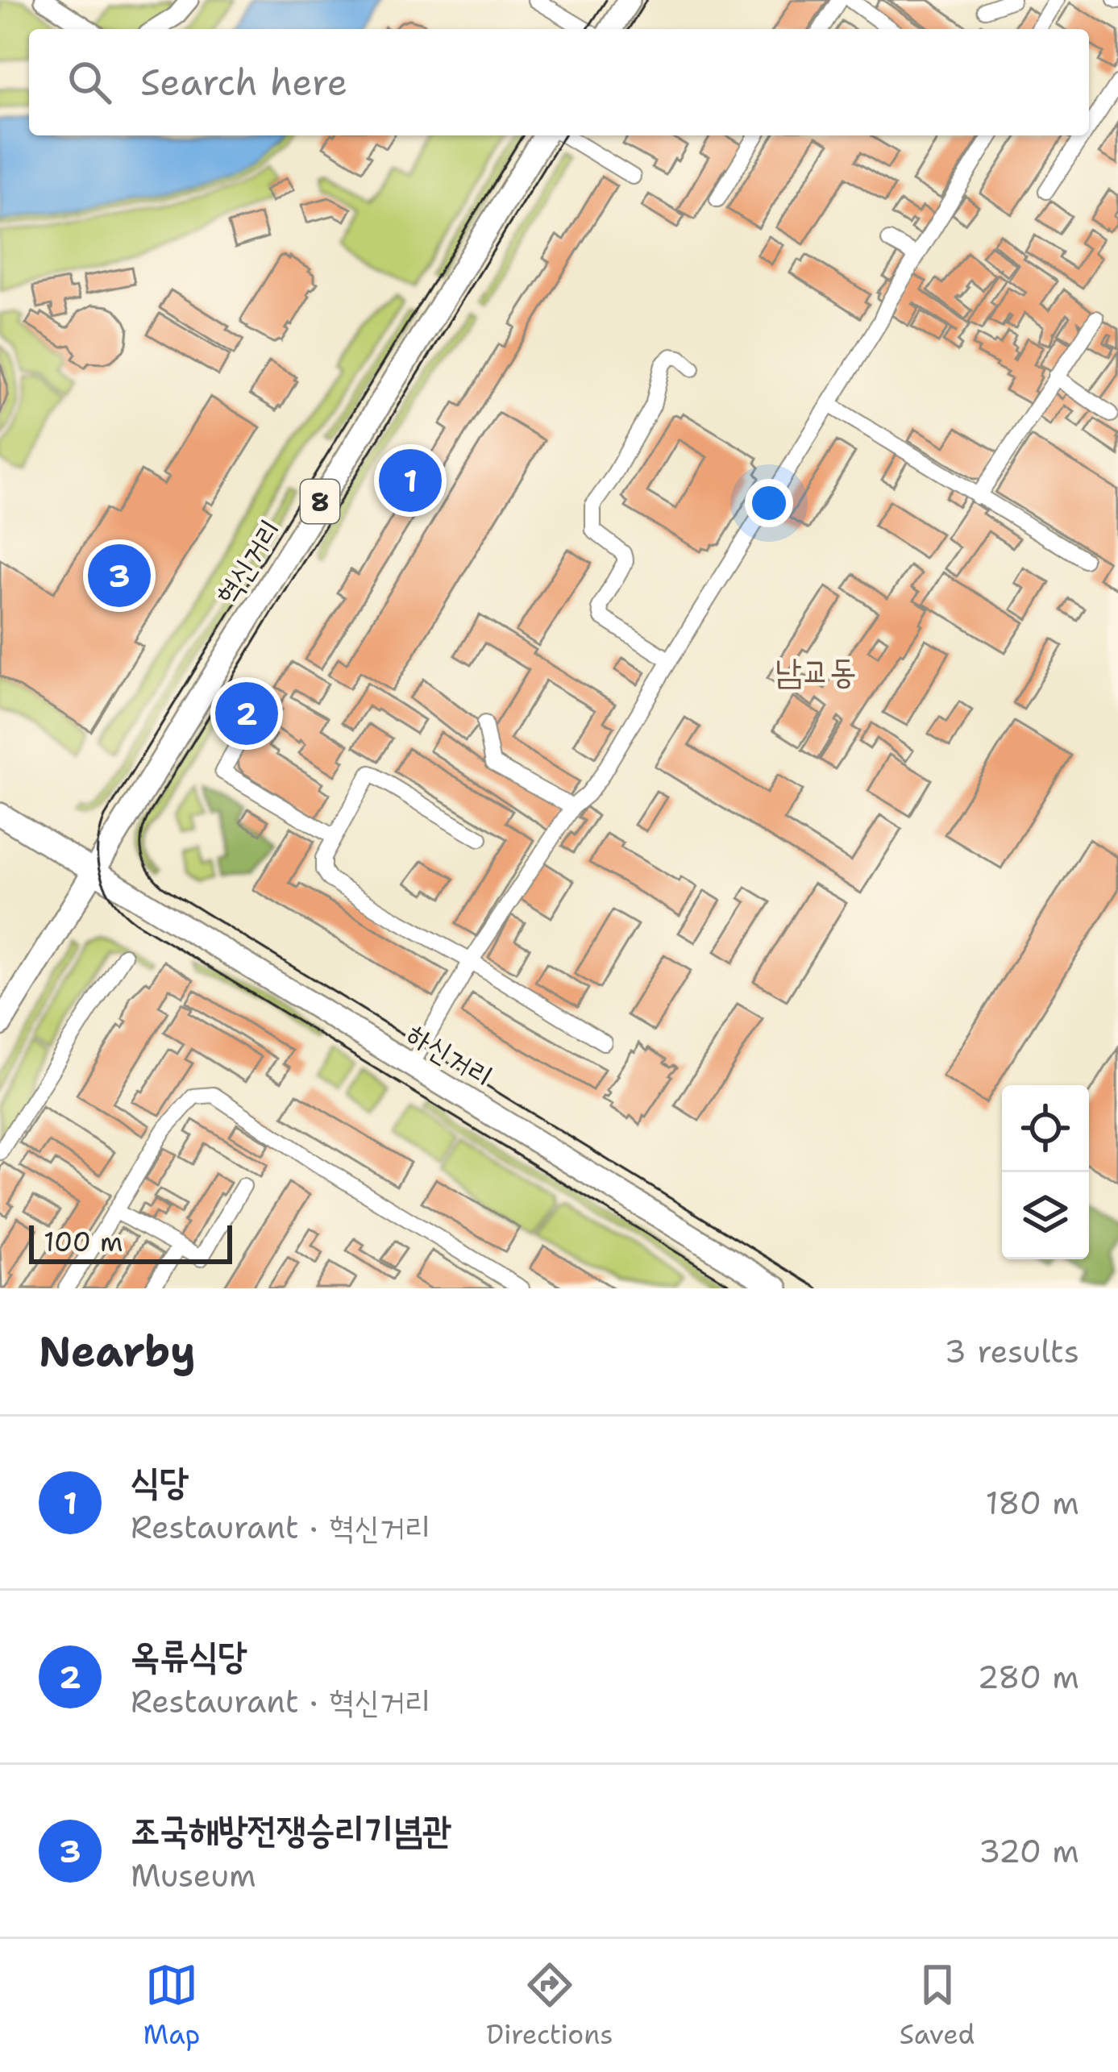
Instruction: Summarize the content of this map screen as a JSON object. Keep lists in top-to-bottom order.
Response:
{
  "streets": {
    "main road": ["8", "혁신거리", "하신거리"]
  },
  "crossings": [
    ["혁신거리", "하신거리"]
  ],
  "districts": ["남교동"],
  "scale_bar": "100 m",
  "page": {
    "search": "Search here",
    "pins": ["1", "3", "2"],
    "scale": "100 m",
    "heading": ["Nearby", "3 results"],
    "list": [
      {
        "mark": "1",
        "name": "식당",
        "note": "Restaurant · 혁신거리",
        "value": "180 m"
      },
      {
        "mark": "2",
        "name": "옥류식당",
        "note": "Restaurant · 혁신거리",
        "value": "280 m"
      },
      {
        "mark": "3",
        "name": "조국해방전쟁승리기념관",
        "note": "Museum",
        "value": "320 m"
      }
    ],
    "nav": ["Map", "Directions", "Saved"]
  }
}
